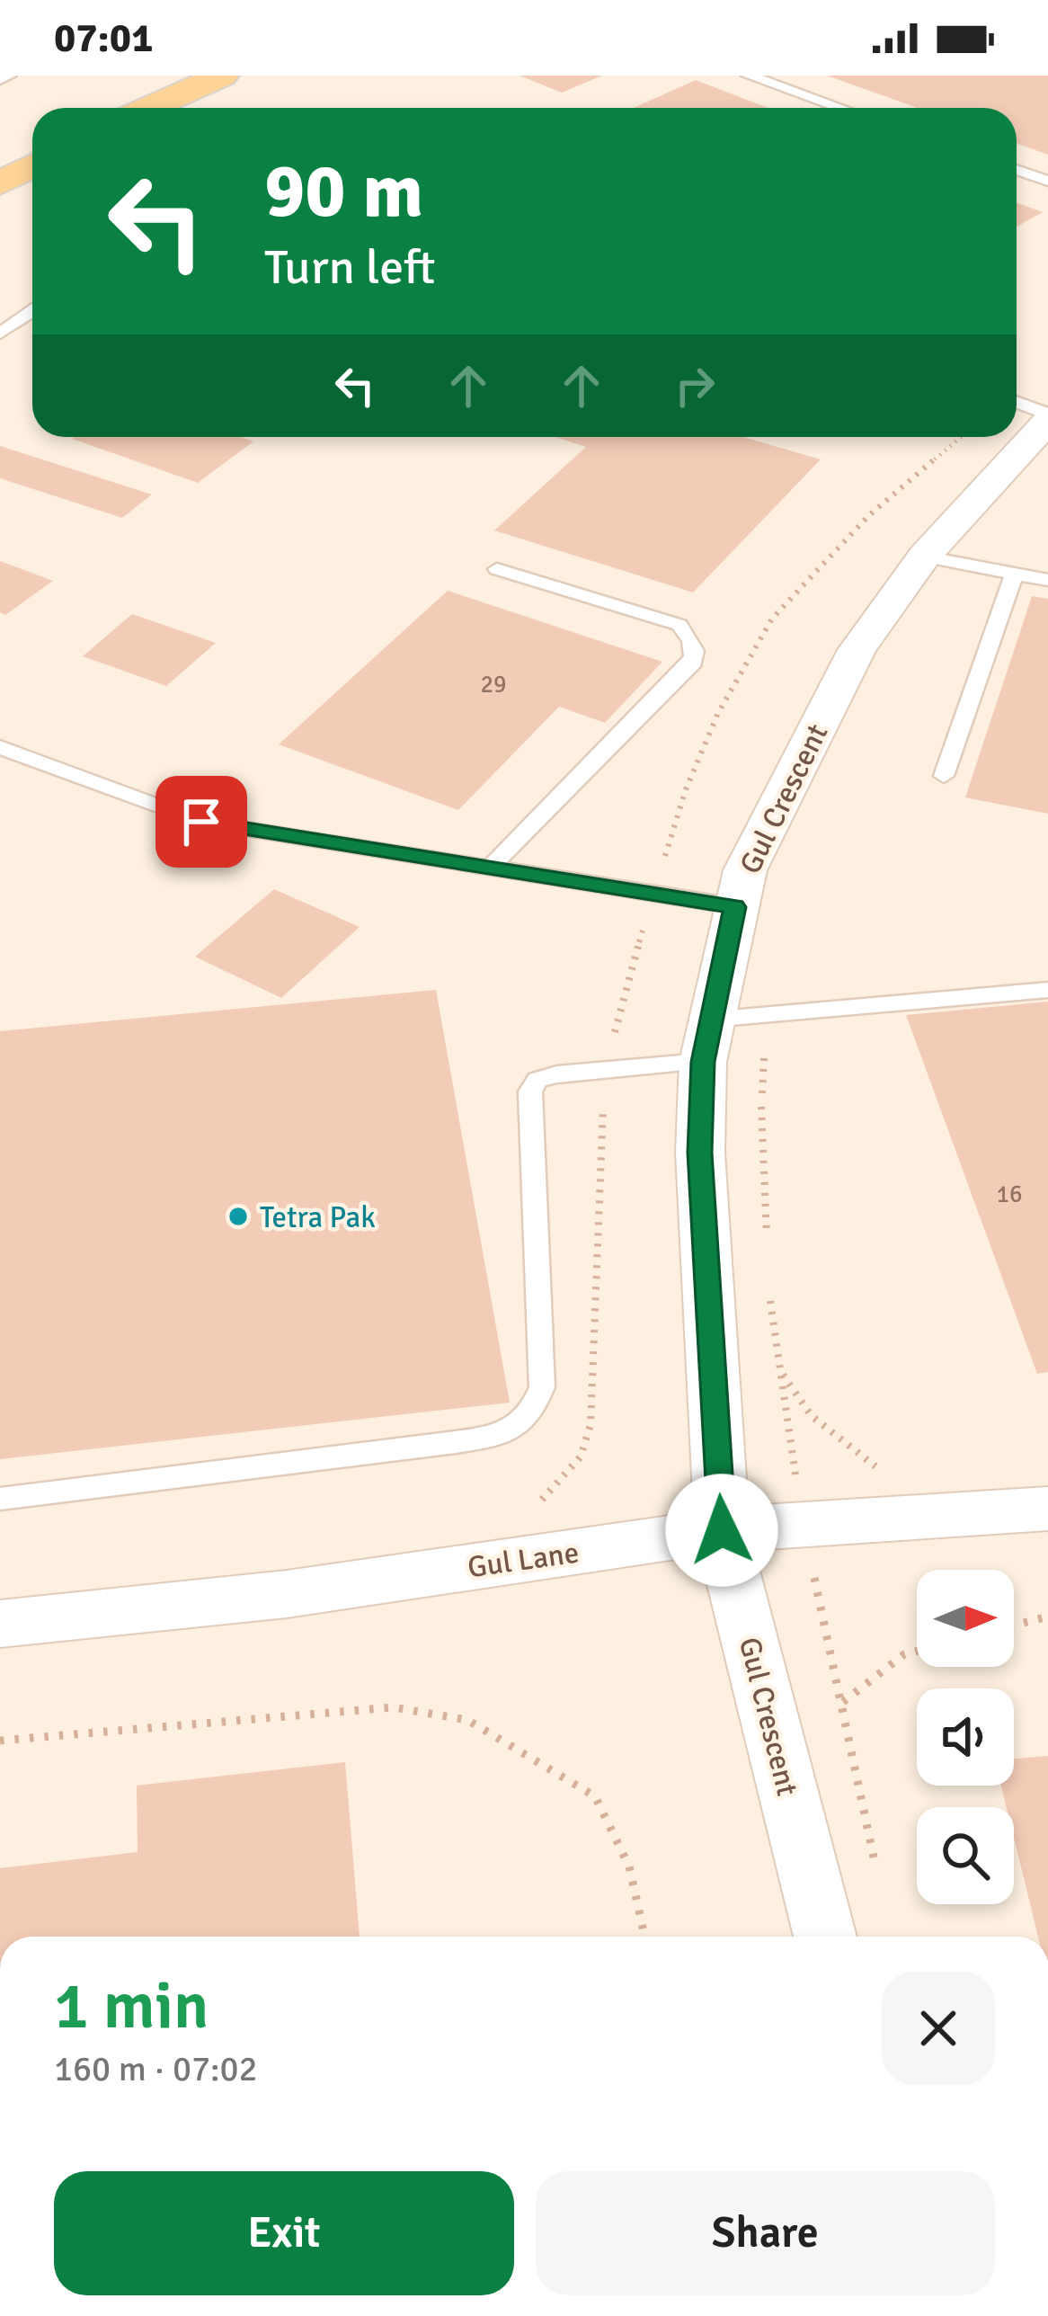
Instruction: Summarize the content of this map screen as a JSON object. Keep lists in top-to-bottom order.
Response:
{
  "streets": {
    "street": ["Gul Crescent", "Gul Lane"]
  },
  "crossings": [
    ["Gul Crescent", "Gul Lane"]
  ],
  "places": ["Tetra Pak"],
  "house_numbers": ["29", "16"],
  "north": "right",
  "page": {
    "status": "07:01",
    "turn": ["90 m", "Turn left"],
    "heading": ["1 min", "160 m · 07:02"],
    "buttons": ["Exit", "Share"]
  }
}
